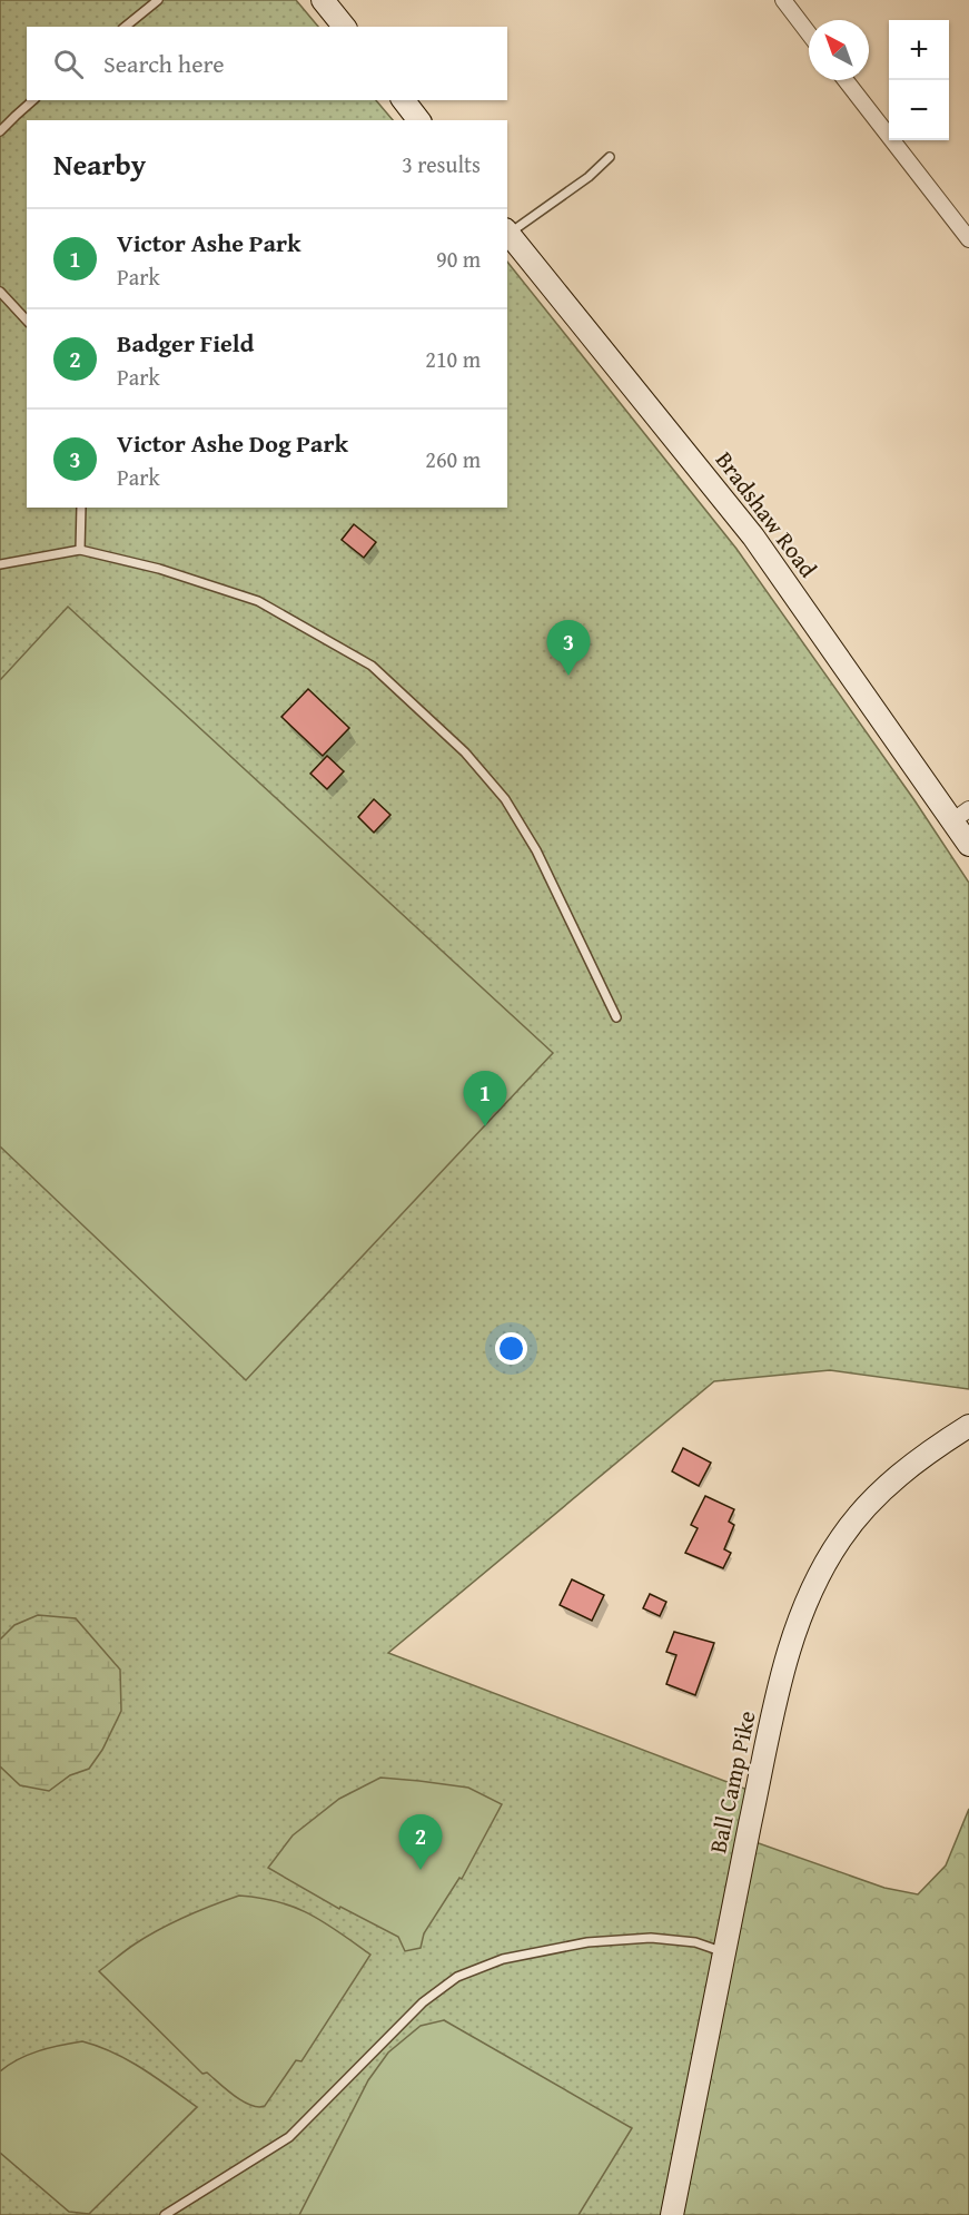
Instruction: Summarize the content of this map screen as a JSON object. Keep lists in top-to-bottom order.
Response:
{
  "streets": {
    "street": ["Bradshaw Road", "Ball Camp Pike"]
  },
  "north": "top left",
  "page": {
    "map_buttons": ["+", "−"],
    "search": "Search here",
    "heading": ["Nearby", "3 results"],
    "list": [
      {
        "mark": "1",
        "name": "Victor Ashe Park",
        "note": "Park",
        "value": "90 m"
      },
      {
        "mark": "2",
        "name": "Badger Field",
        "note": "Park",
        "value": "210 m"
      },
      {
        "mark": "3",
        "name": "Victor Ashe Dog Park",
        "note": "Park",
        "value": "260 m"
      }
    ],
    "pins": ["3", "1", "2"]
  }
}
